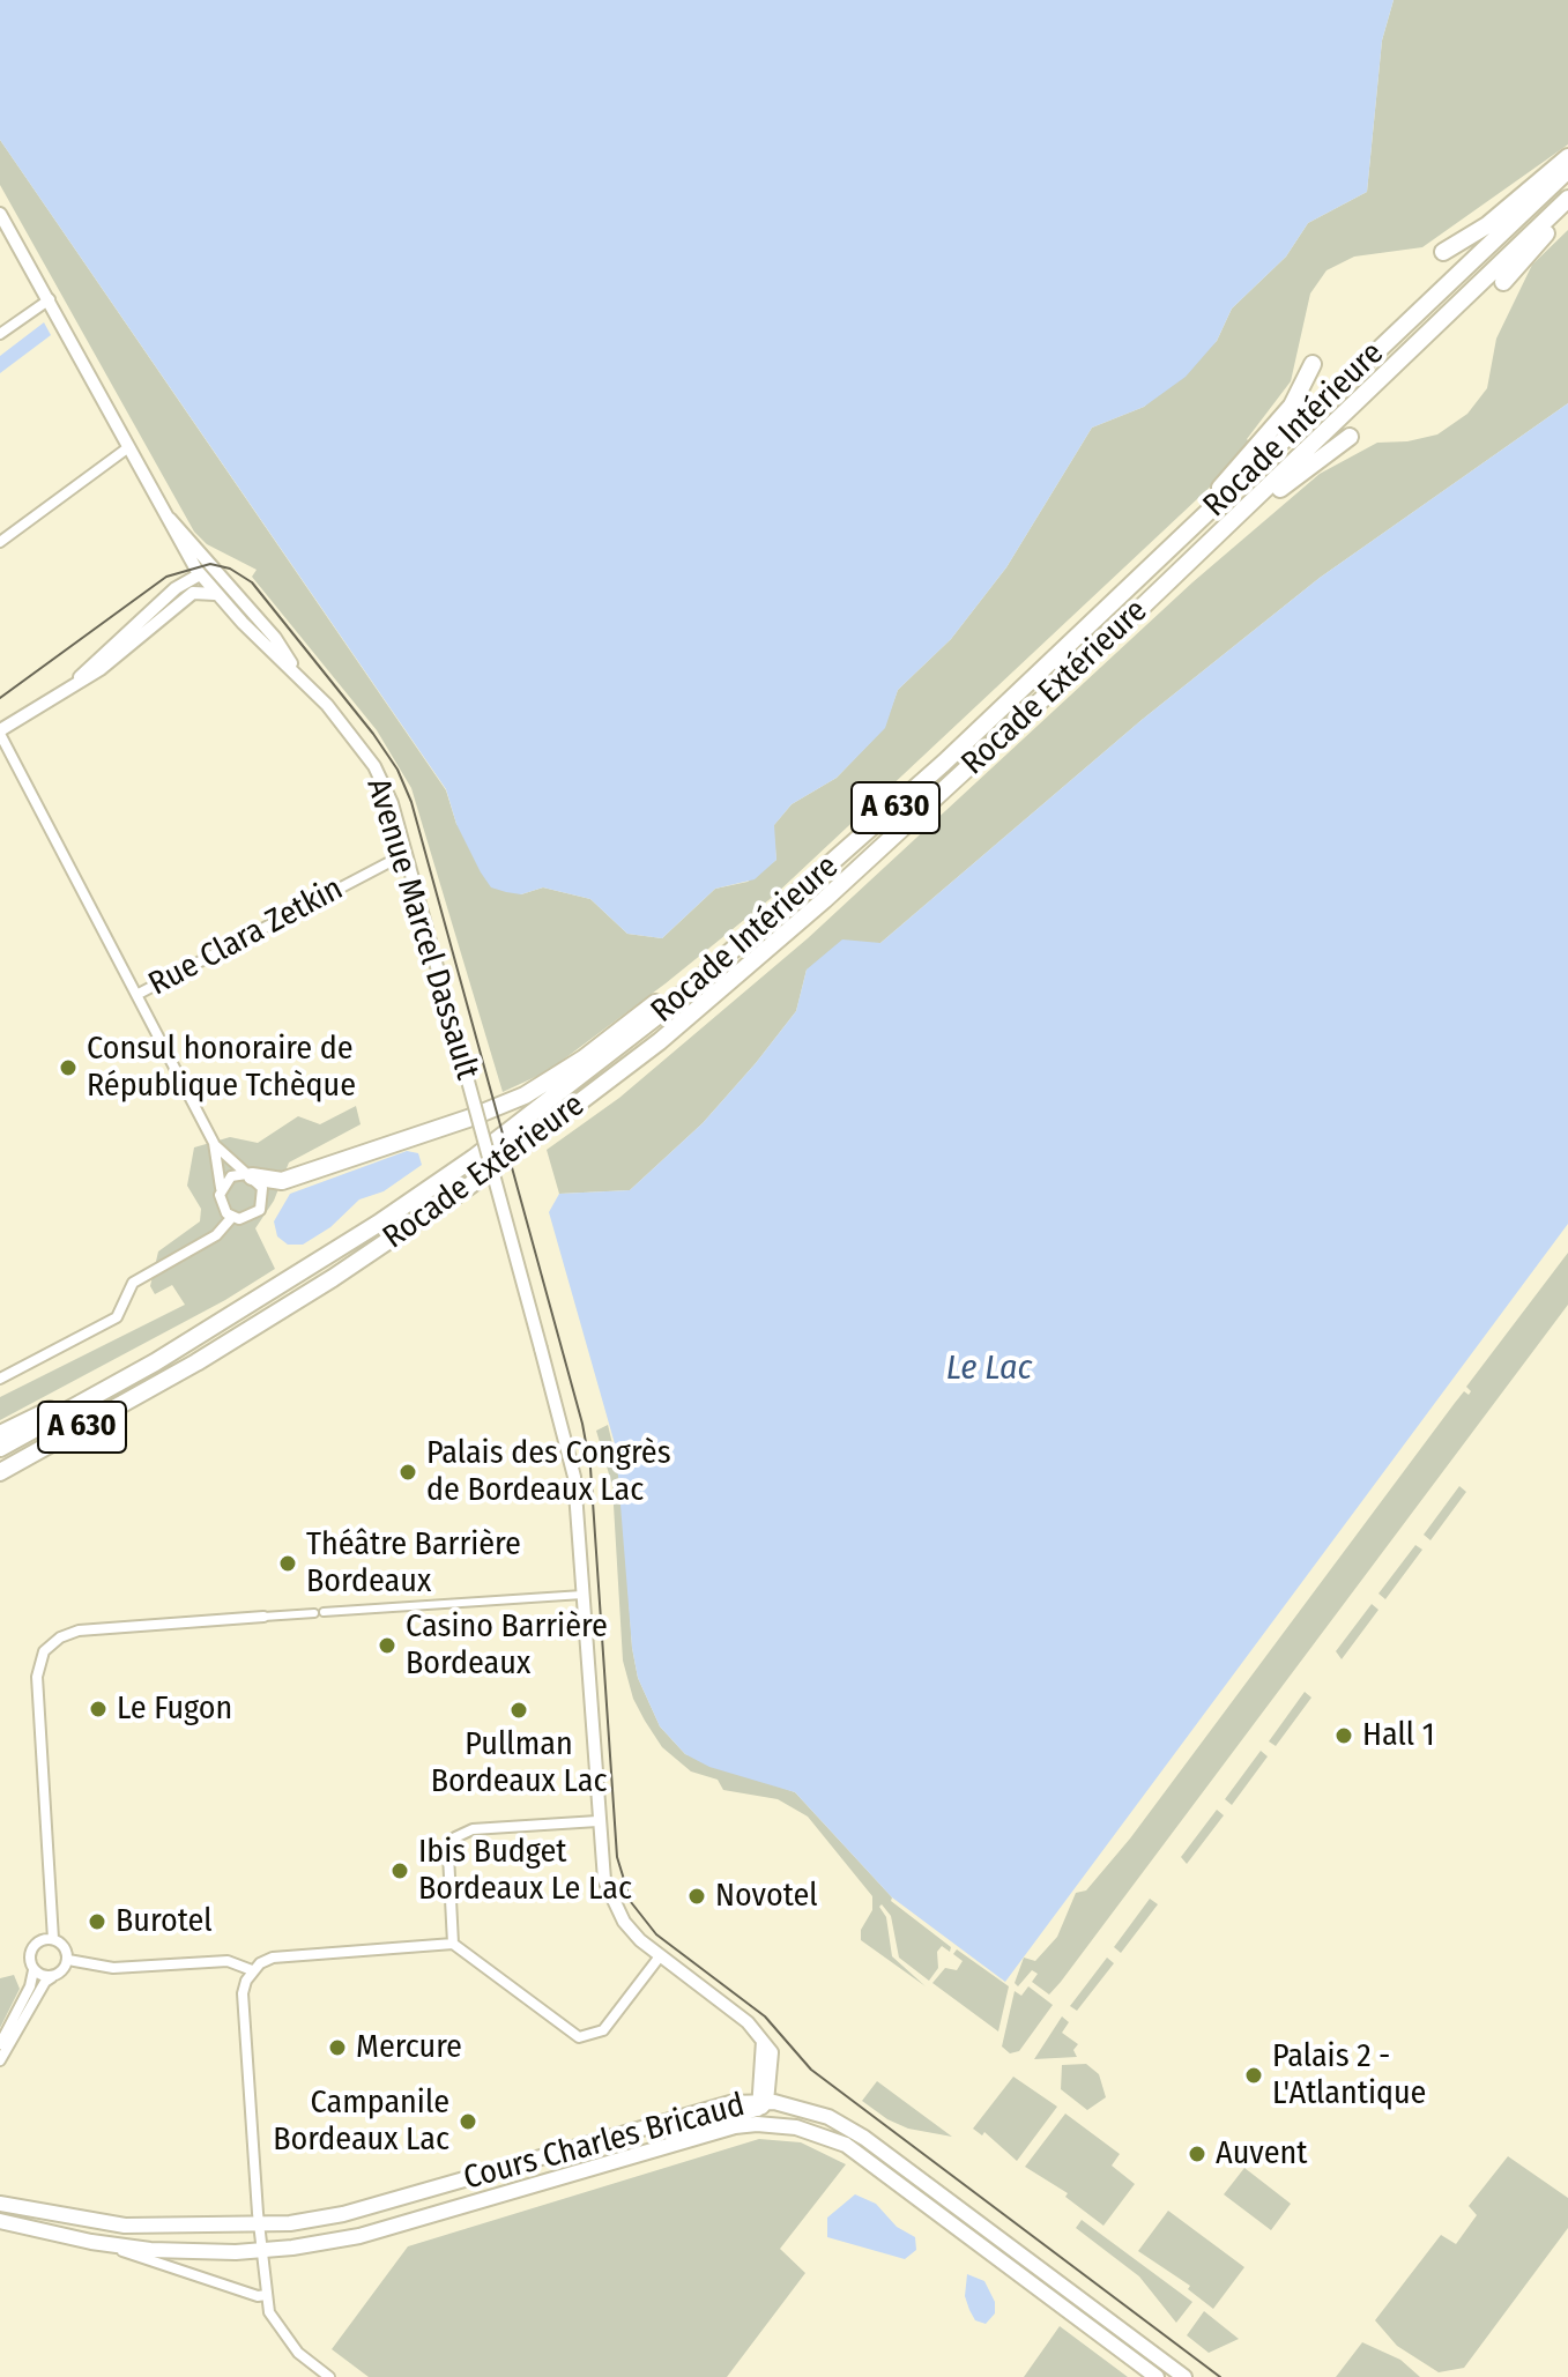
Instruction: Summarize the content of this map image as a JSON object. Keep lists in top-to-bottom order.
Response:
{
  "streets": {
    "highway": ["Rocade Intérieure", "Rocade Extérieure", "A 630"],
    "main road": ["Cours Charles Bricaud"],
    "street": ["Avenue Marcel Dassault", "Rue Clara Zetkin"]
  },
  "crossings": [
    ["Avenue Marcel Dassault", "Rue Clara Zetkin"],
    ["Avenue Marcel Dassault", "Cours Charles Bricaud"]
  ],
  "water": ["Le Lac"],
  "places": [
    "Consul honoraire de République Tchèque",
    "Palais des Congrès de Bordeaux Lac",
    "Théâtre Barrière Bordeaux",
    "Casino Barrière Bordeaux",
    "Le Fugon",
    "Pullman Bordeaux Lac",
    "Hall 1",
    "Ibis Budget Bordeaux Le Lac",
    "Novotel",
    "Burotel",
    "Mercure",
    "Palais 2 - L'Atlantique",
    "Campanile Bordeaux Lac",
    "Auvent"
  ]
}
